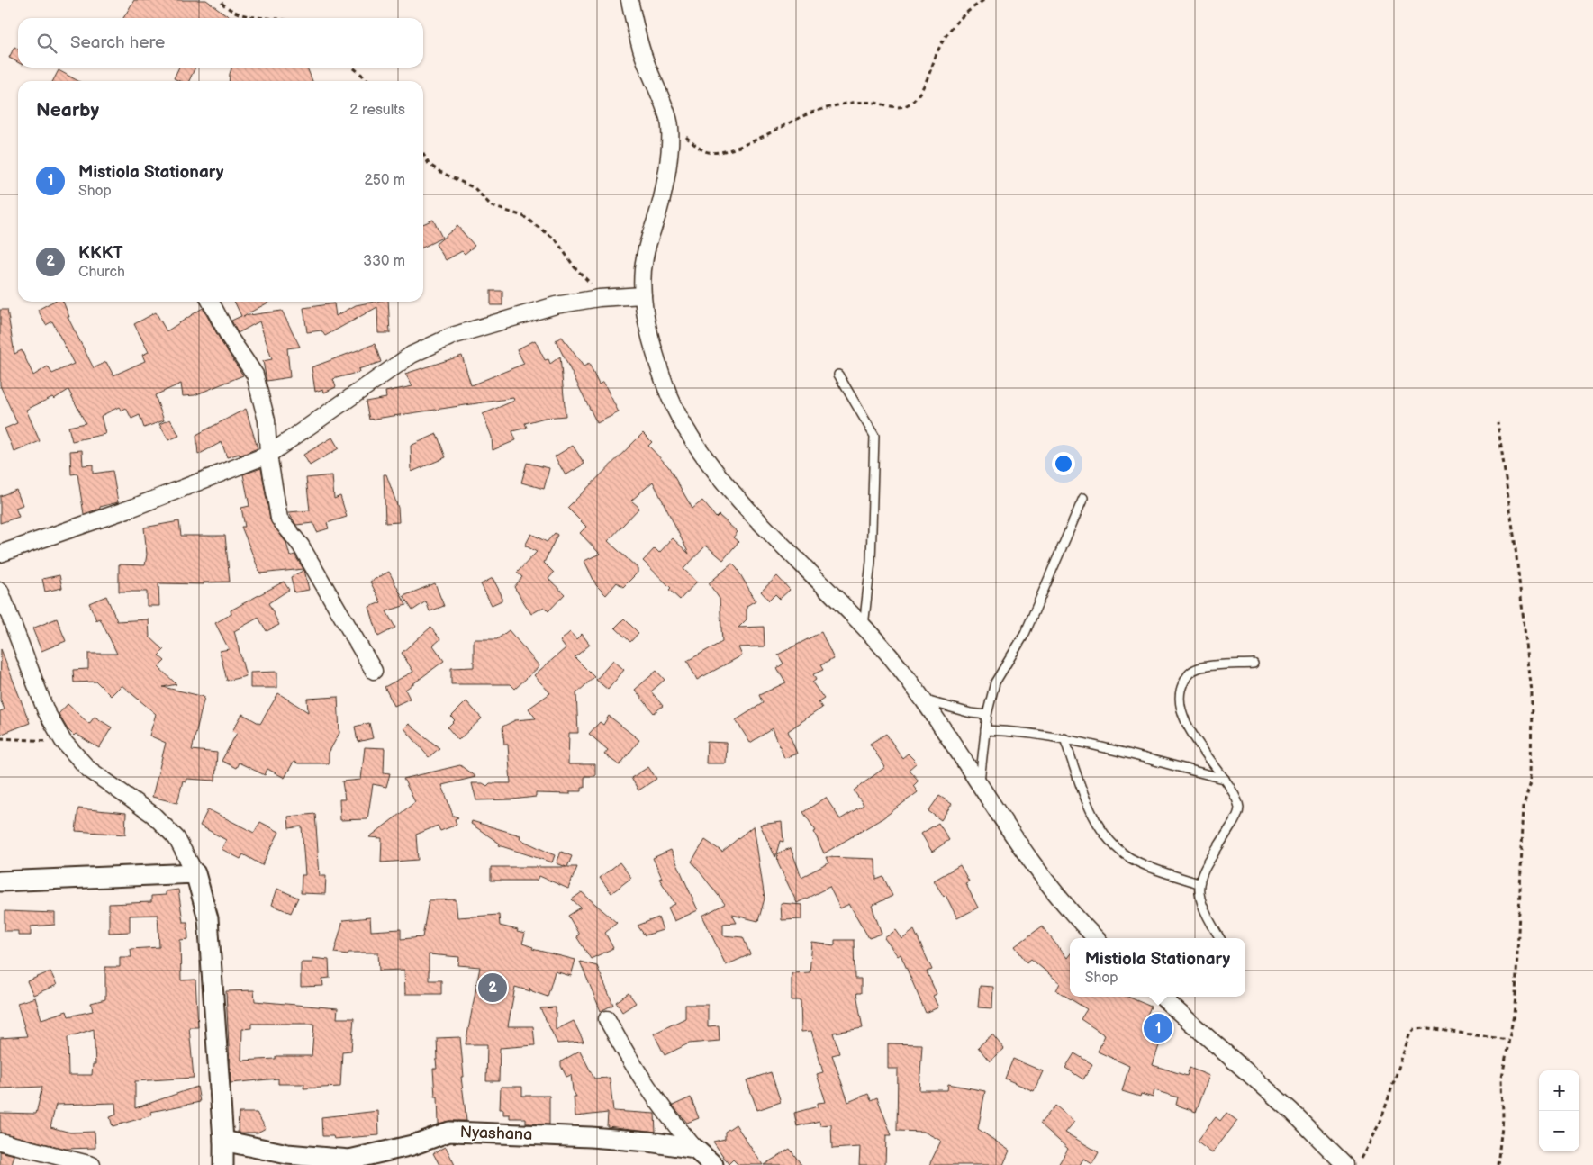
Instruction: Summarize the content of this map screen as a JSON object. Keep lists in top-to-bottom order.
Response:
{
  "streets": {
    "street": ["Nyashana"]
  },
  "page": {
    "search": "Search here",
    "heading": ["Nearby", "2 results"],
    "list": [
      {
        "mark": "1",
        "name": "Mistiola Stationary",
        "note": "Shop",
        "value": "250 m"
      },
      {
        "mark": "2",
        "name": "KKKT",
        "note": "Church",
        "value": "330 m"
      }
    ],
    "popup": ["Mistiola Stationary", "Shop"],
    "pins": ["2", "1"],
    "map_buttons": ["+", "−"]
  }
}
